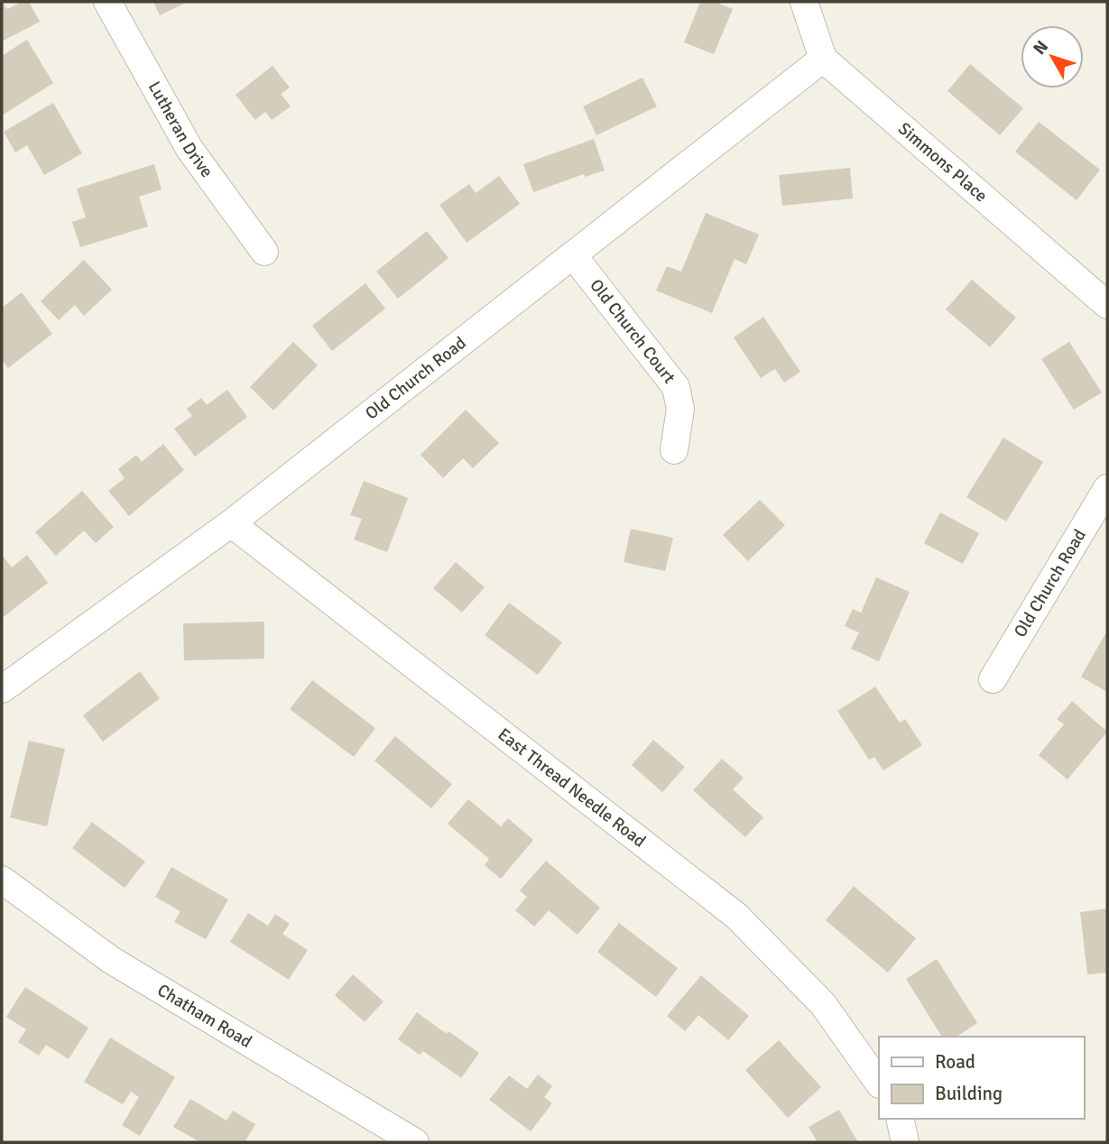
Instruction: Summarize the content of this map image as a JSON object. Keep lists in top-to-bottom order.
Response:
{
  "streets": {
    "street": [
      "Lutheran Drive",
      "Simmons Place",
      "Old Church Court",
      "Old Church Road",
      "East Thread Needle Road",
      "Chatham Road"
    ]
  },
  "crossings": [
    ["Simmons Place", "Old Church Road"],
    ["Old Church Court", "Old Church Road"],
    ["Old Church Road", "East Thread Needle Road"]
  ],
  "legend": ["Road", "Building"],
  "north": "top left"
}
